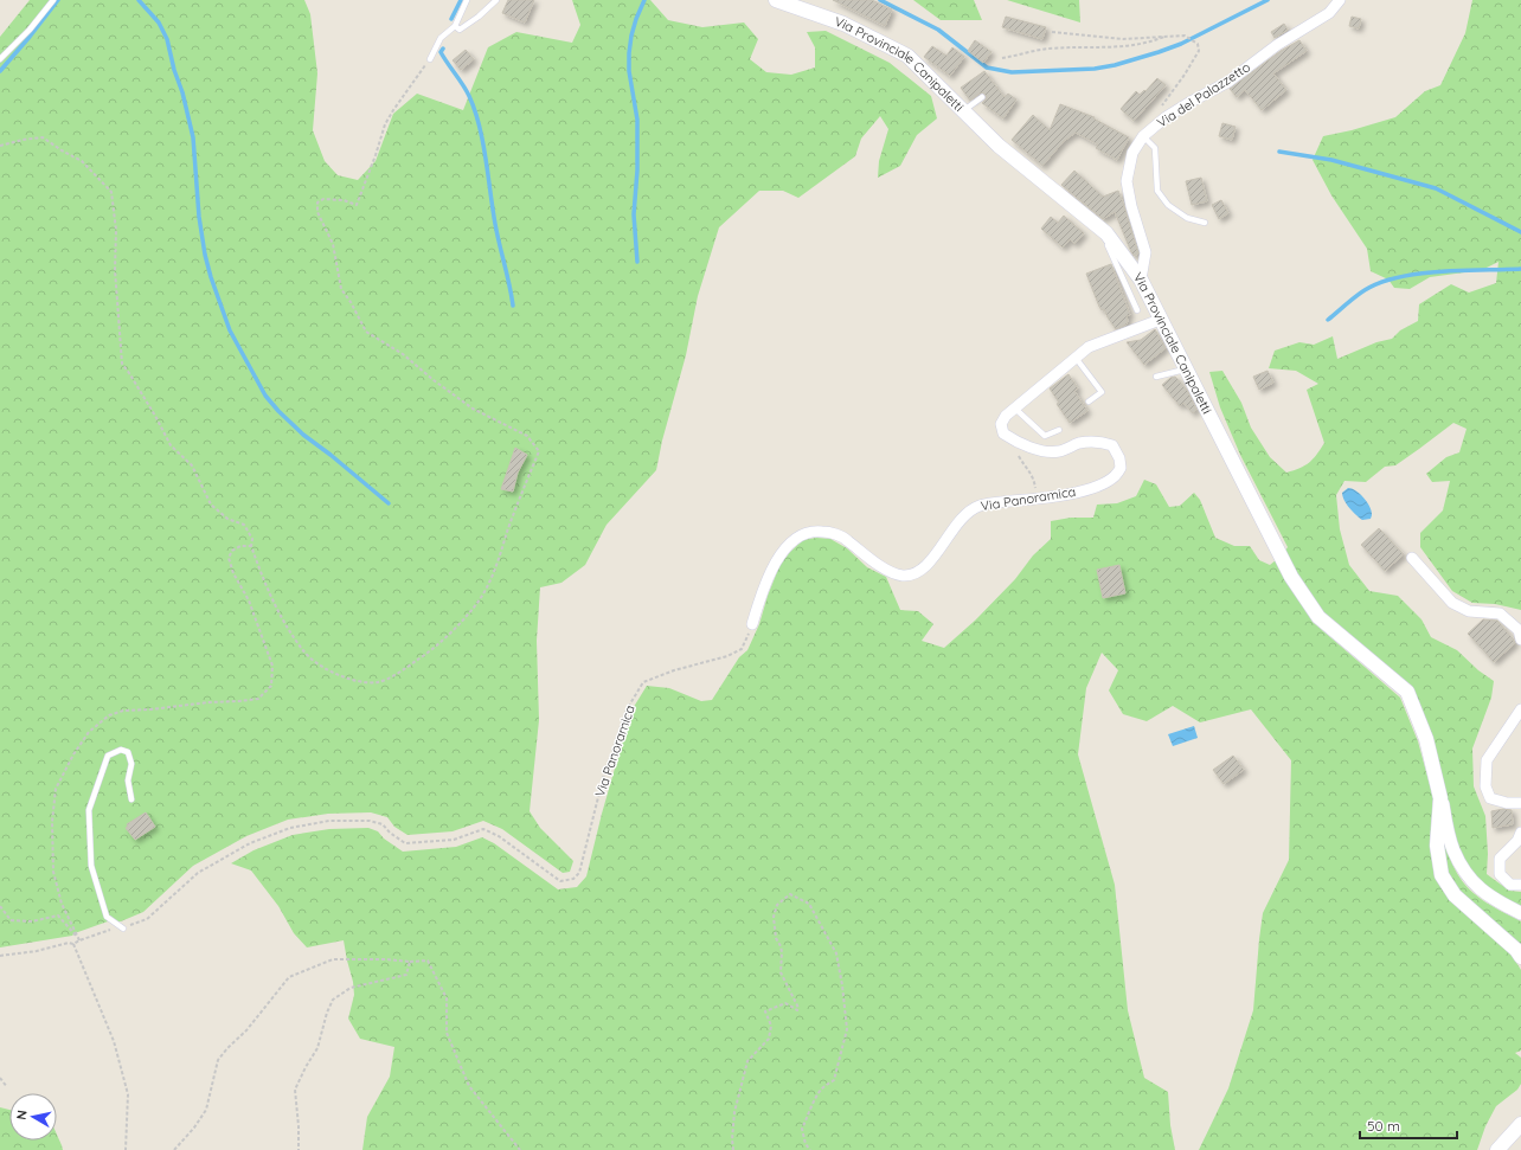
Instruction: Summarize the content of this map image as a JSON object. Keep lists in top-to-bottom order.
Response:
{
  "streets": {
    "main road": ["Via Provinciale Canipaletti"],
    "street": ["Via del Palazzetto", "Via Panoramica"]
  },
  "crossings": [
    ["Via Provinciale Canipaletti", "Via del Palazzetto"]
  ],
  "scale_bar": "50 m",
  "north": "left"
}
